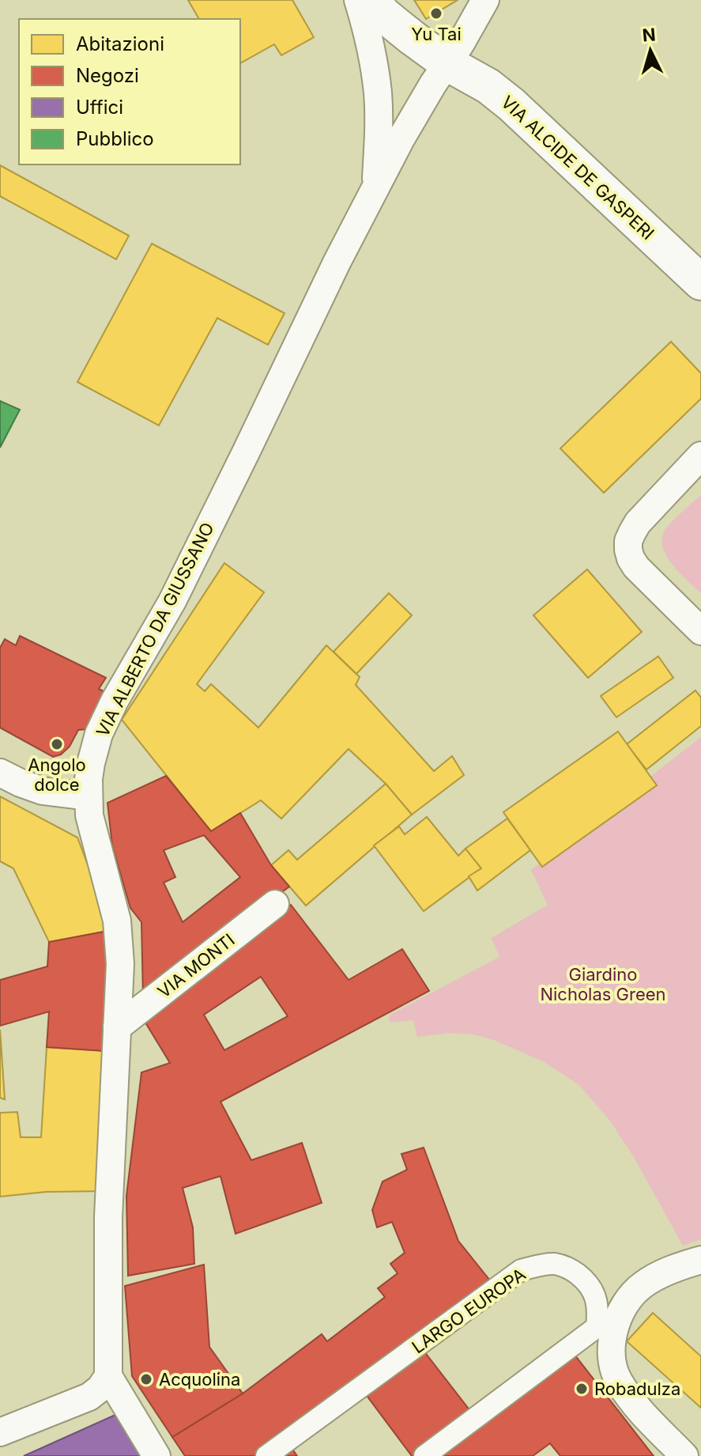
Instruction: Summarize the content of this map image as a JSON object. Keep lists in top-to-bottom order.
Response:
{
  "streets": {
    "street": [
      "VIA ALCIDE DE GASPERI",
      "VIA ALBERTO DA GIUSSANO",
      "VIA MONTI",
      "LARGO EUROPA"
    ]
  },
  "crossings": [
    ["VIA ALCIDE DE GASPERI", "VIA ALBERTO DA GIUSSANO"],
    ["VIA ALBERTO DA GIUSSANO", "VIA MONTI"]
  ],
  "parks": ["Giardino Nicholas Green"],
  "places": [
    "Yu Tai",
    "Angolo dolce",
    "Acquolina",
    "Robadulza"
  ],
  "legend": [
    "Abitazioni",
    "Negozi",
    "Uffici",
    "Pubblico"
  ],
  "north": "top"
}
